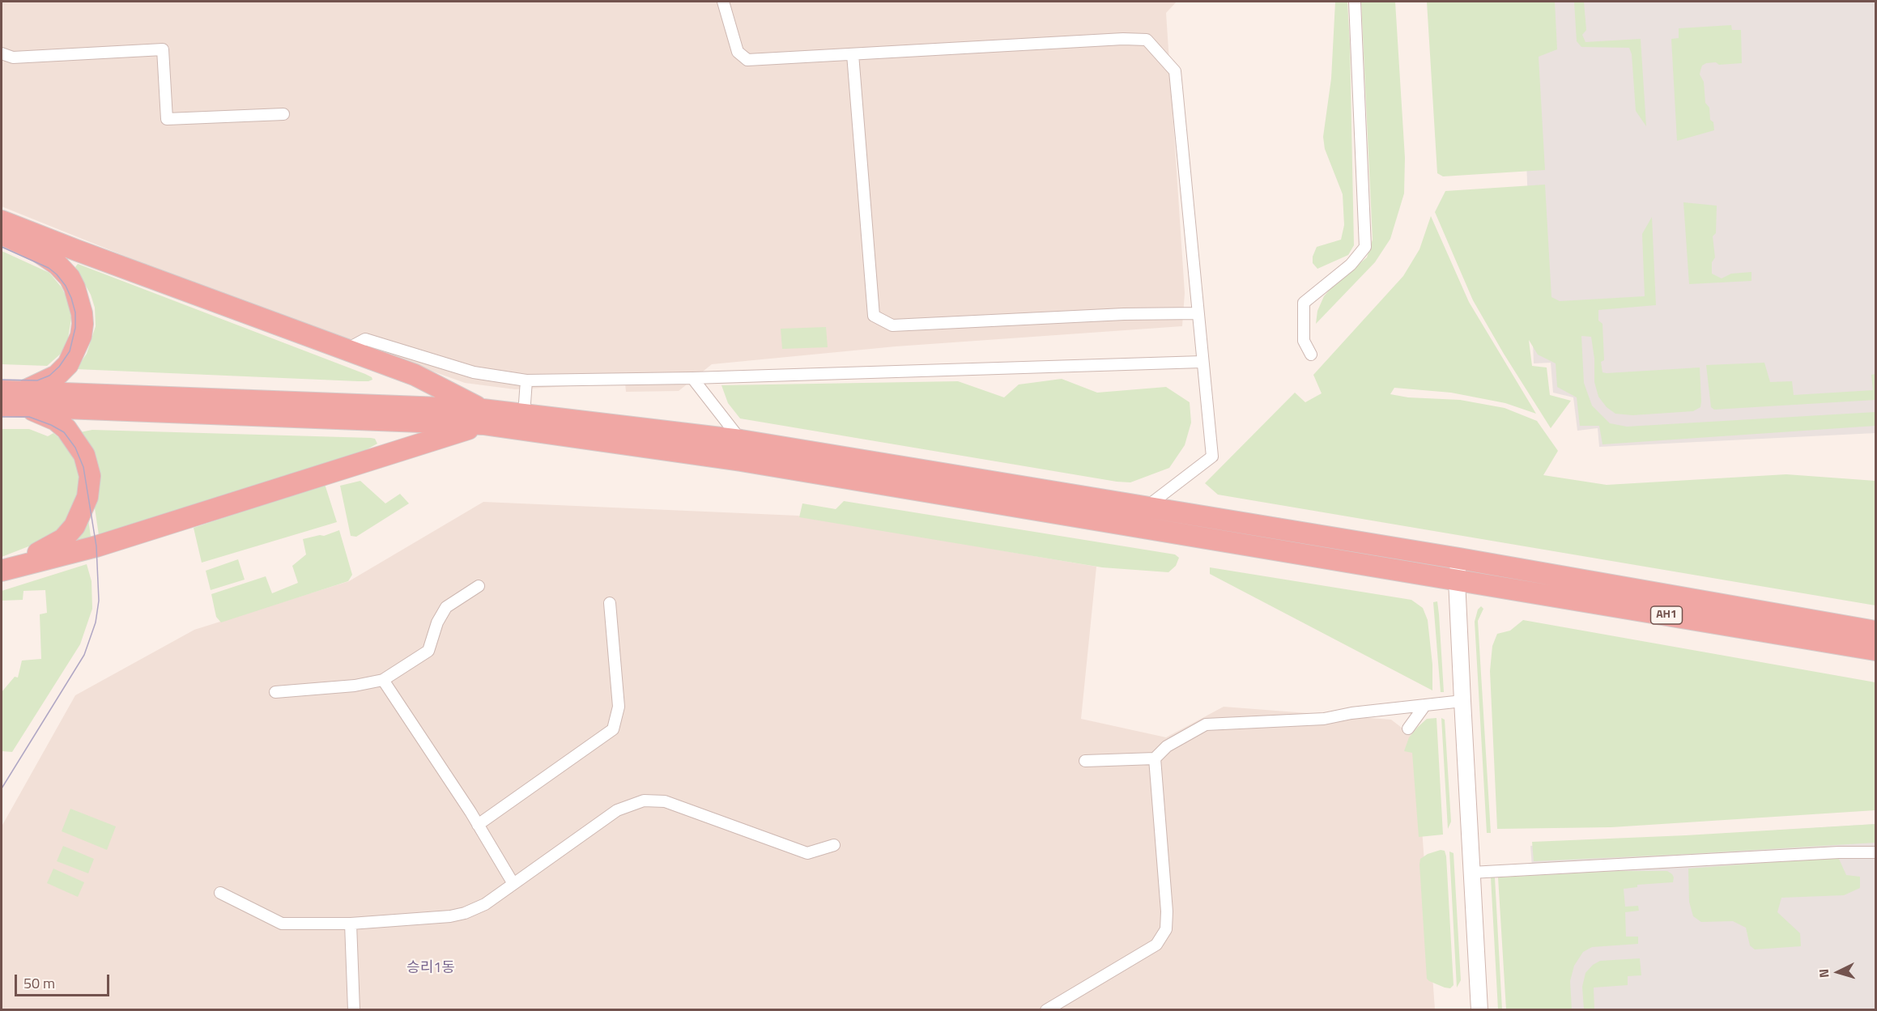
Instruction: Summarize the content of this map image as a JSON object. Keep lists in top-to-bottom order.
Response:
{
  "streets": {
    "highway": ["AH1"]
  },
  "districts": ["승리1동"],
  "scale_bar": "50 m",
  "north": "left"
}
